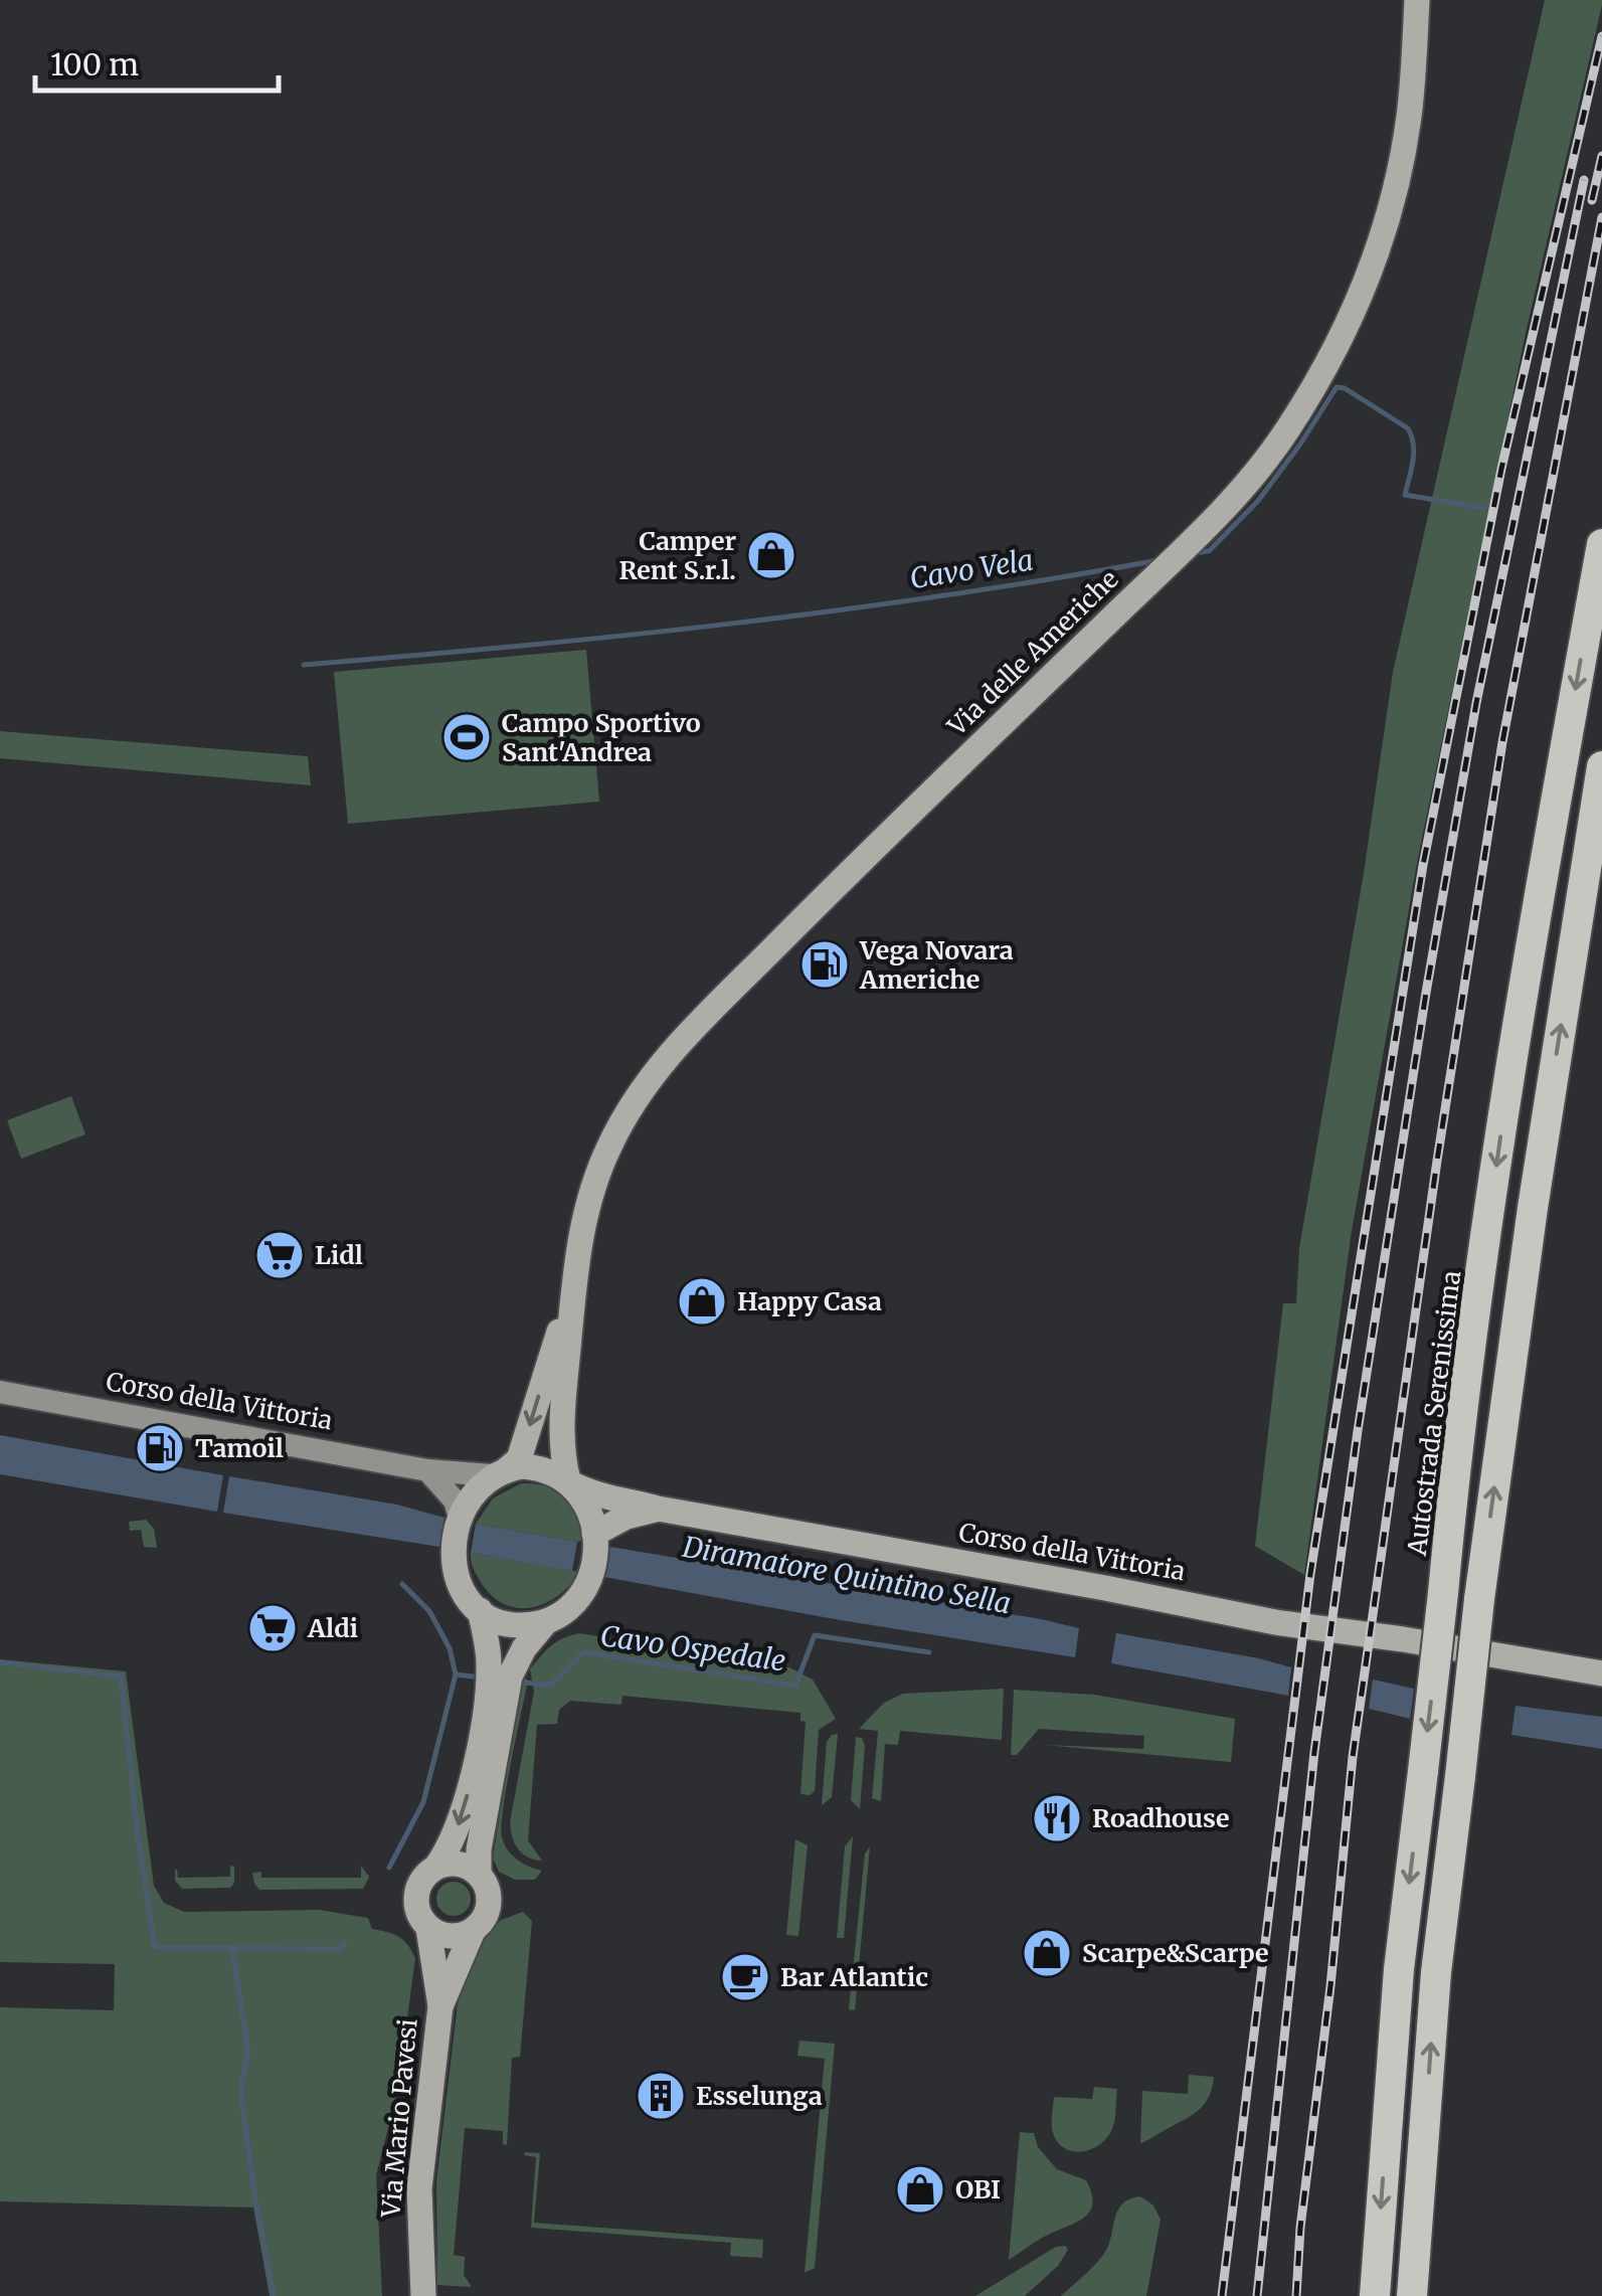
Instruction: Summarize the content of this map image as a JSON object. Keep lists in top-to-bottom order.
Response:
{
  "streets": {
    "highway": ["Autostrada Serenissima"],
    "main road": ["Via delle Americhe", "Corso della Vittoria", "Via Mario Pavesi"]
  },
  "crossings": [
    ["Via delle Americhe", "Corso della Vittoria"]
  ],
  "water": ["Cavo Vela", "Diramatore Quintino Sella", "Cavo Ospedale"],
  "places": {
    "shop": [
      "Camper Rent S.r.l.",
      "Happy Casa",
      "Scarpe&Scarpe",
      "OBI"
    ],
    "sports": ["Campo Sportivo Sant'Andrea"],
    "fuel station": ["Vega Novara Americhe", "Tamoil"],
    "supermarket": ["Lidl", "Aldi"],
    "restaurant": ["Roadhouse"],
    "cafe": ["Bar Atlantic"],
    "building": ["Esselunga"]
  },
  "scale_bar": "100 m"
}
